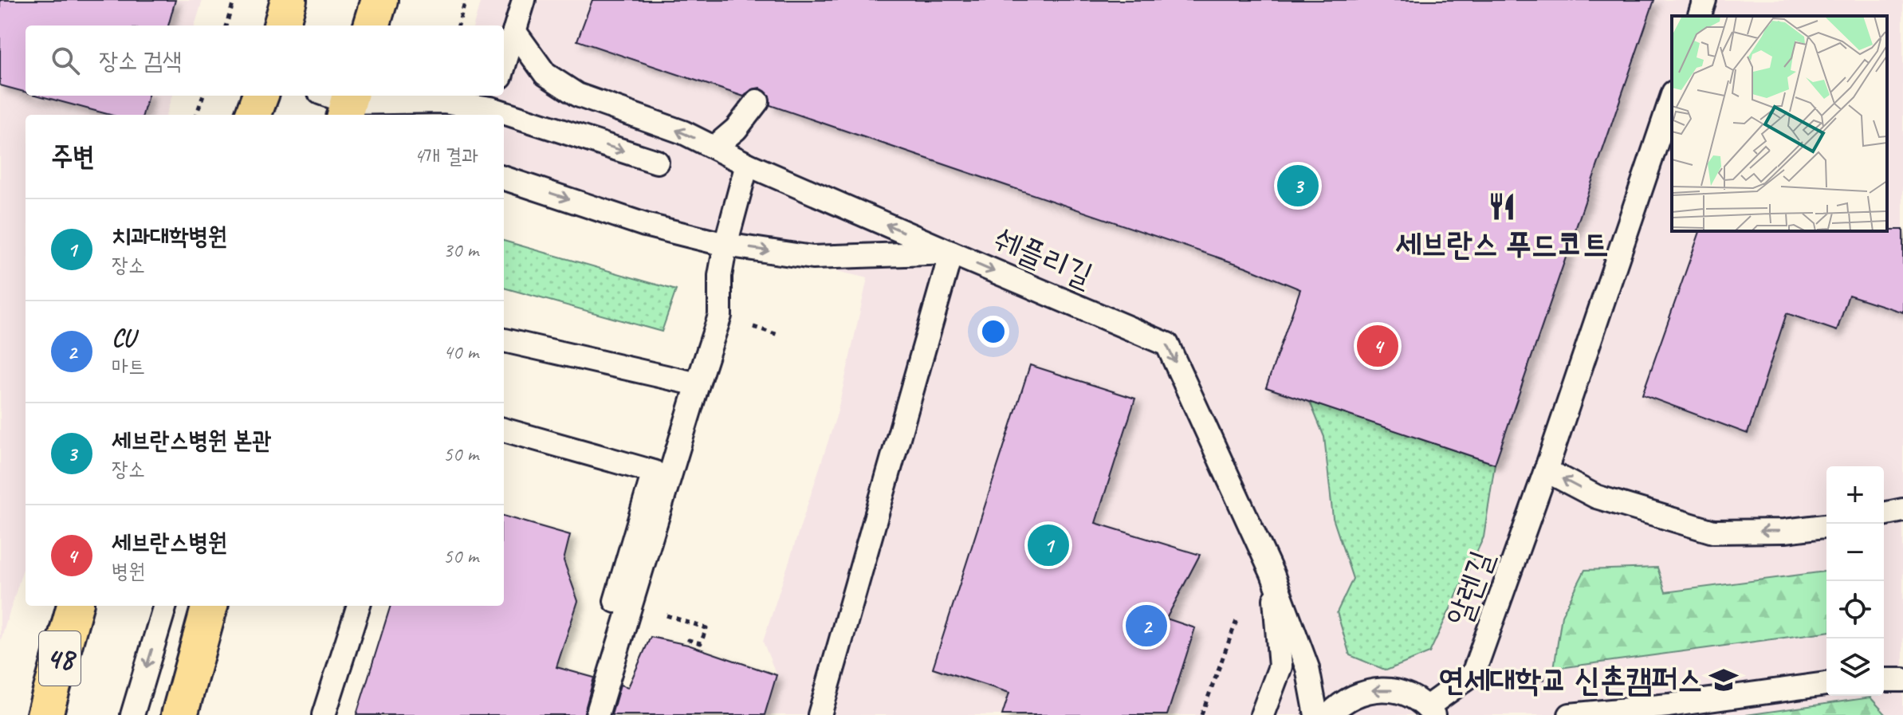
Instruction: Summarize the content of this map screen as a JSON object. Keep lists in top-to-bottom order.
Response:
{
  "streets": {
    "main road": ["48"],
    "lane": ["쉐플리길", "알렌길"]
  },
  "places": {
    "restaurant": ["세브란스 푸드코트"],
    "school or university": ["연세대학교 신촌캠퍼스"]
  },
  "page": {
    "search": "장소 검색",
    "heading": ["주변", "4개 결과"],
    "pins": [
      "3",
      "4",
      "1",
      "2"
    ],
    "list": [
      {
        "mark": "1",
        "name": "치과대학병원",
        "note": "장소",
        "value": "30 m"
      },
      {
        "mark": "2",
        "name": "CU",
        "note": "마트",
        "value": "40 m"
      },
      {
        "mark": "3",
        "name": "세브란스병원 본관",
        "note": "장소",
        "value": "50 m"
      },
      {
        "mark": "4",
        "name": "세브란스병원",
        "note": "병원",
        "value": "50 m"
      }
    ],
    "map_buttons": ["+", "−"]
  }
}
